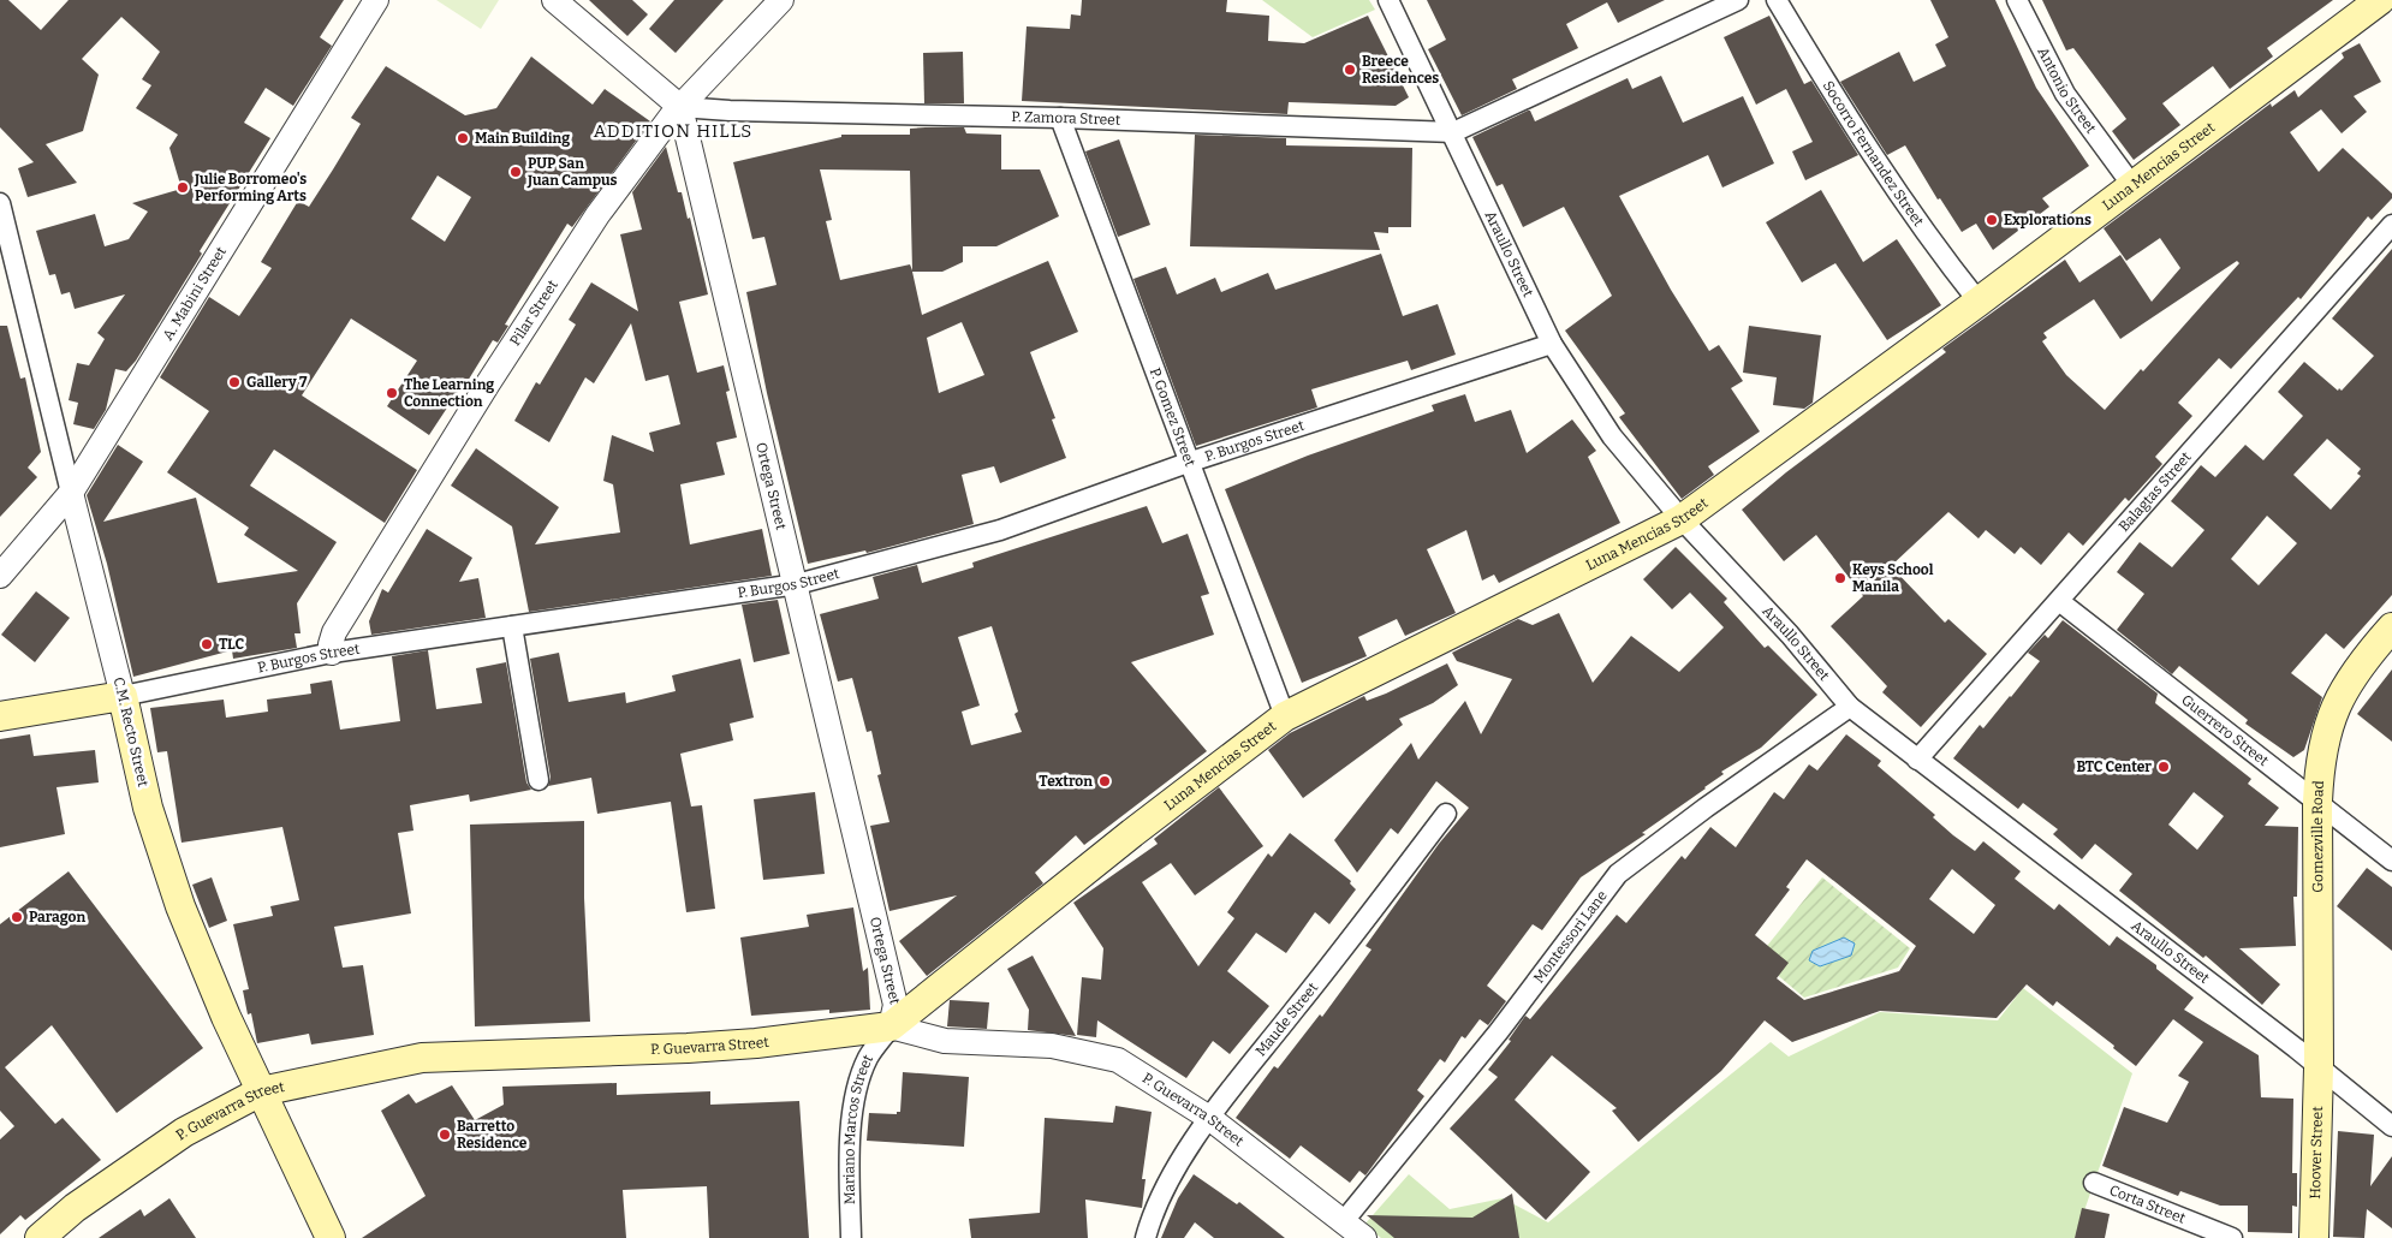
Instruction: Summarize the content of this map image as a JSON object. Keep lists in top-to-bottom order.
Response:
{
  "streets": {
    "main road": [
      "Luna Mencias Street",
      "P. Burgos Street",
      "C.M. Recto Street",
      "Gomezville Road",
      "P. Guevarra Street",
      "Hoover Street"
    ],
    "street": [
      "Antonio Street",
      "P. Zamora Street",
      "Socorro Fernandez Street",
      "Araullo Street",
      "A. Mabini Street",
      "Pilar Street",
      "P. Gomez Street",
      "Ortega Street",
      "Balagtas Street",
      "Guerrero Street",
      "Montessori Lane",
      "Maude Street",
      "Mariano Marcos Street",
      "Corta Street"
    ]
  },
  "crossings": [
    ["Antonio Street", "Luna Mencias Street"],
    ["P. Zamora Street", "Araullo Street"],
    ["P. Zamora Street", "Pilar Street"],
    ["P. Zamora Street", "P. Gomez Street"],
    ["P. Zamora Street", "Ortega Street"],
    ["Socorro Fernandez Street", "Luna Mencias Street"],
    ["Luna Mencias Street", "Araullo Street"],
    ["Luna Mencias Street", "P. Gomez Street"],
    ["Luna Mencias Street", "Ortega Street"],
    ["Luna Mencias Street", "P. Guevarra Street"],
    ["Luna Mencias Street", "Mariano Marcos Street"],
    ["Araullo Street", "P. Burgos Street"],
    ["Araullo Street", "Balagtas Street"],
    ["Araullo Street", "Gomezville Road"],
    ["Araullo Street", "Montessori Lane"],
    ["Araullo Street", "Hoover Street"],
    ["A. Mabini Street", "C.M. Recto Street"],
    ["Pilar Street", "P. Burgos Street"],
    ["Pilar Street", "Ortega Street"],
    ["P. Gomez Street", "P. Burgos Street"],
    ["P. Burgos Street", "Ortega Street"],
    ["P. Burgos Street", "C.M. Recto Street"],
    ["Ortega Street", "P. Guevarra Street"],
    ["Ortega Street", "Mariano Marcos Street"],
    ["Balagtas Street", "Guerrero Street"],
    ["Guerrero Street", "Gomezville Road"],
    ["C.M. Recto Street", "P. Guevarra Street"],
    ["Gomezville Road", "Hoover Street"],
    ["Montessori Lane", "P. Guevarra Street"],
    ["Maude Street", "P. Guevarra Street"],
    ["P. Guevarra Street", "Mariano Marcos Street"]
  ],
  "districts": ["ADDITION HILLS"],
  "places": [
    "Breece Residences",
    "Main Building",
    "PUP San Juan Campus",
    "Julie Borromeo's Performing Arts",
    "Explorations",
    "Gallery 7",
    "The Learning Connection",
    "Keys School Manila",
    "TLC",
    "BTC Center",
    "Textron",
    "Paragon",
    "Barretto Residence"
  ]
}
